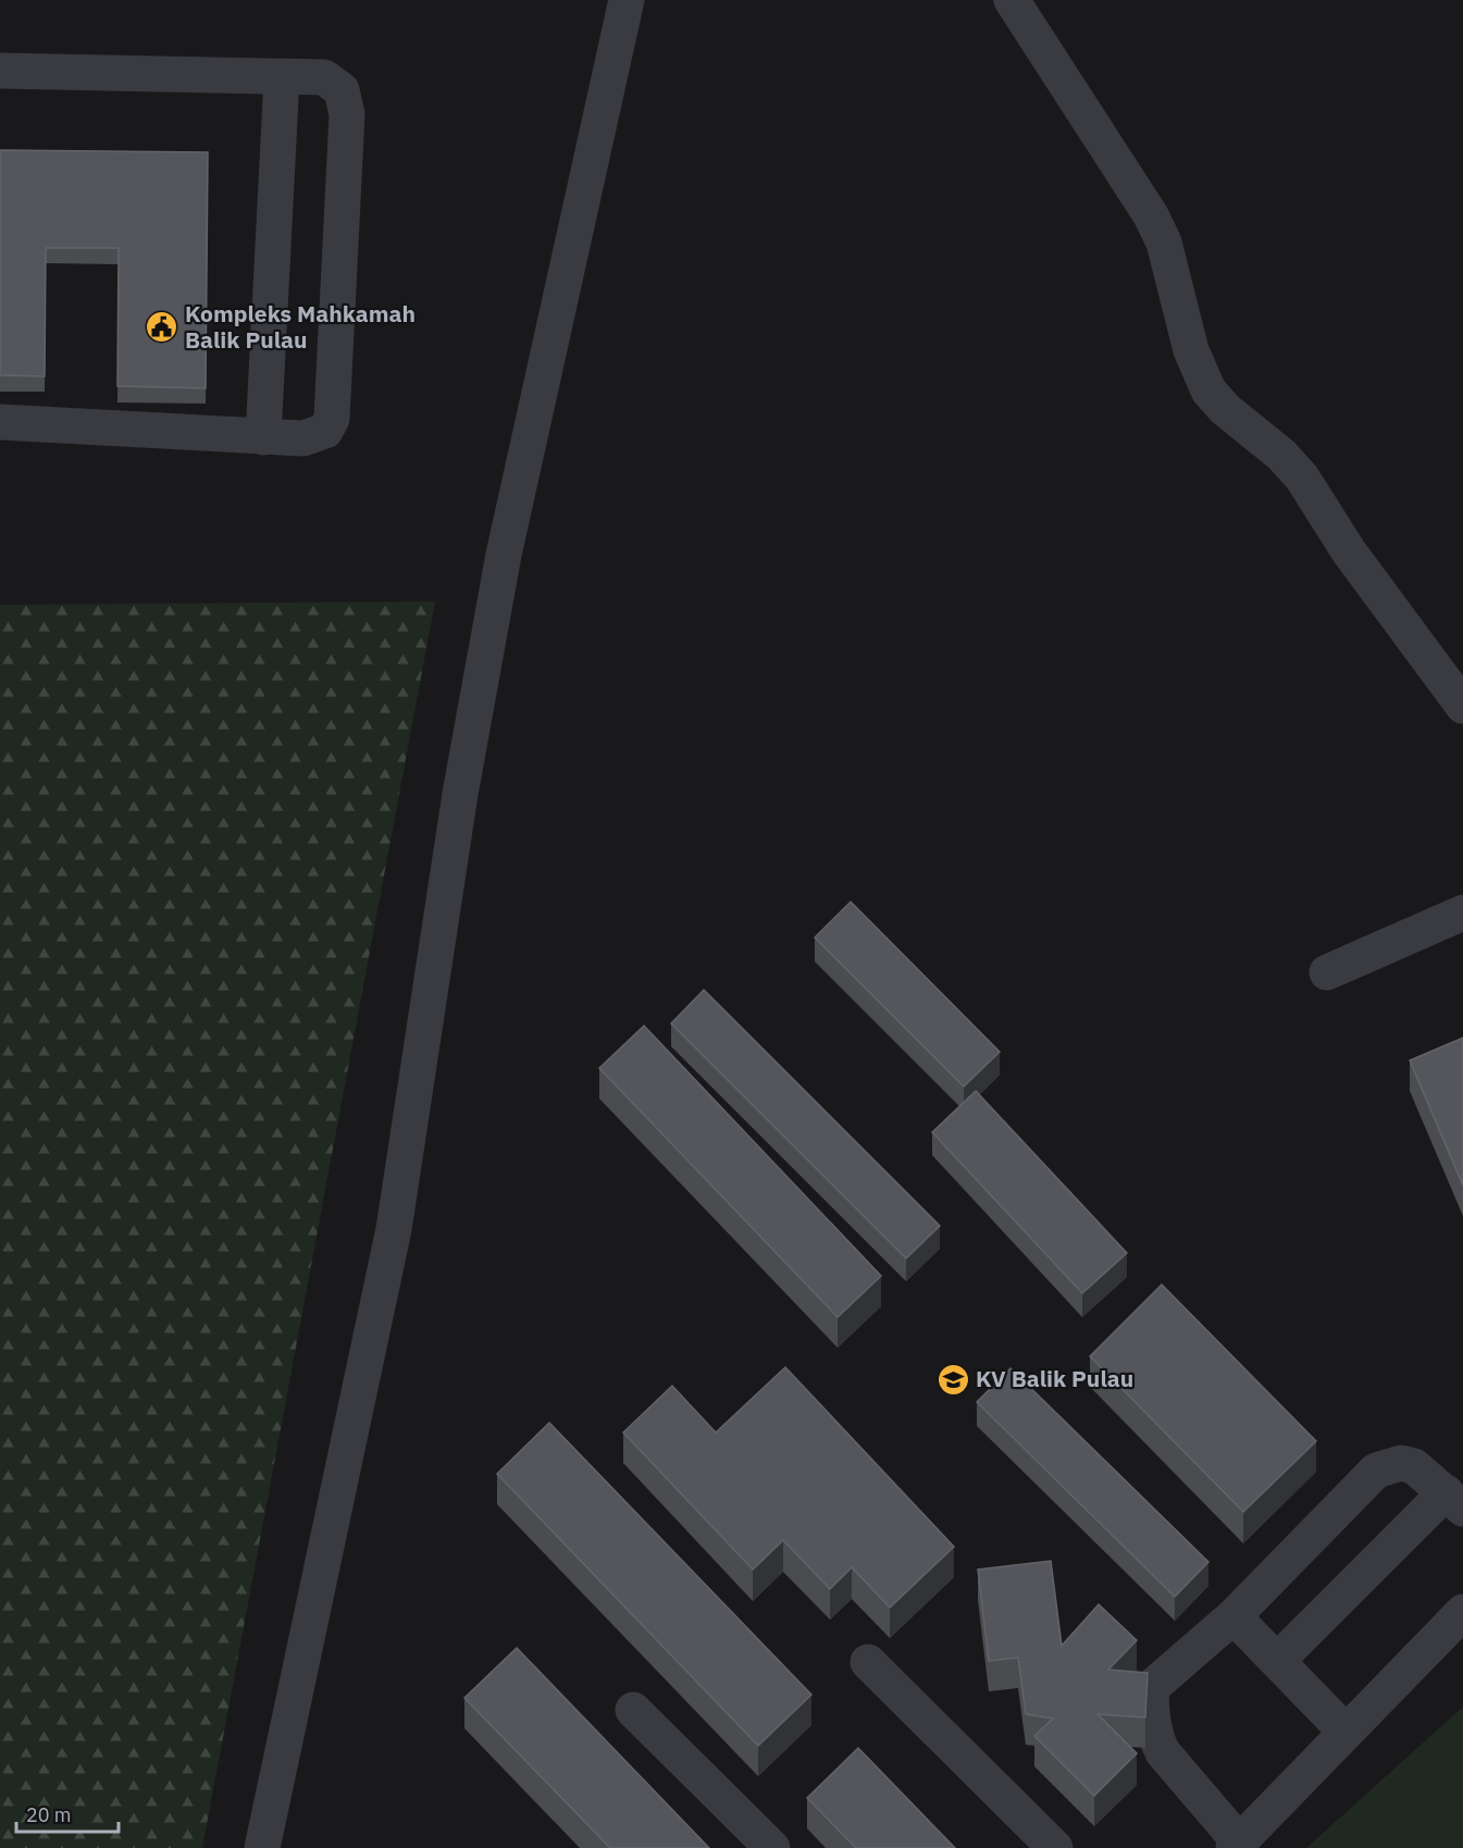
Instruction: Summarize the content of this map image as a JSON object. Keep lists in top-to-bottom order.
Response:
{
  "places": {
    "public building": ["Kompleks Mahkamah Balik Pulau"],
    "school or university": ["KV Balik Pulau"]
  },
  "scale_bar": "20 m"
}
